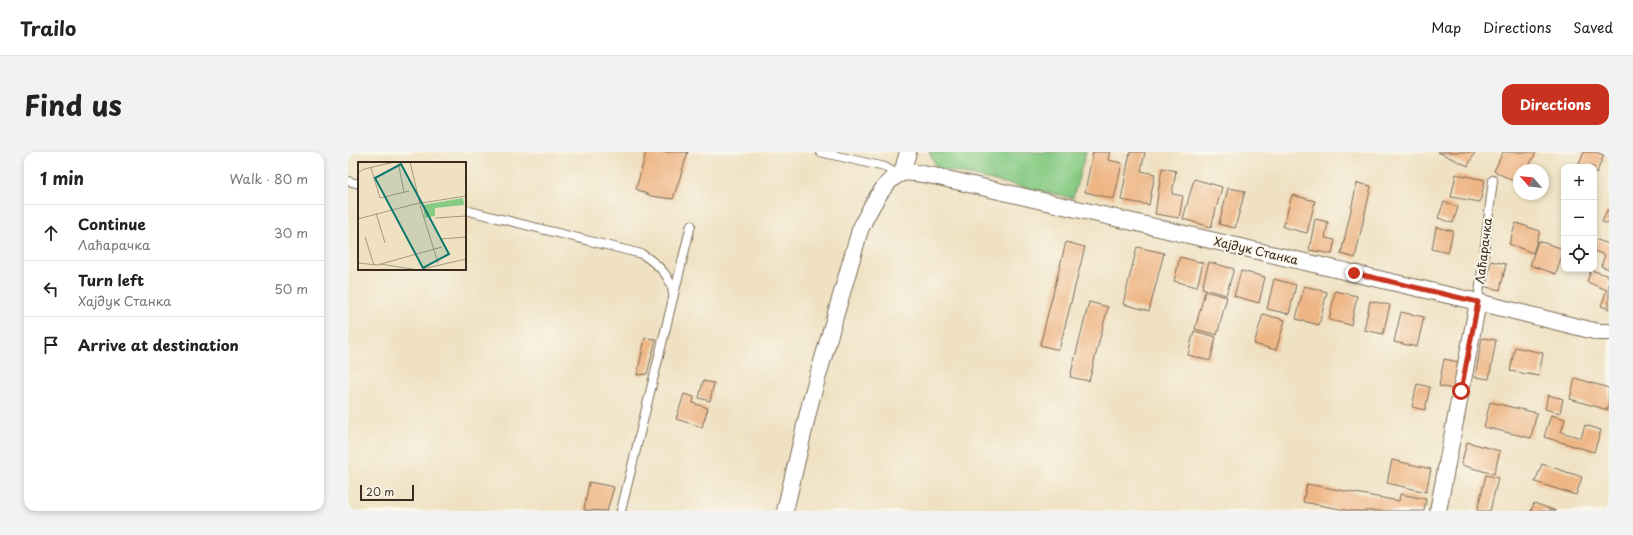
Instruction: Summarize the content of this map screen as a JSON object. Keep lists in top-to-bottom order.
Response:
{
  "streets": {
    "street": ["Хајдук Станка", "Лаћарачка"]
  },
  "crossings": [
    ["Хајдук Станка", "Лаћарачка"]
  ],
  "scale_bar": "20 m",
  "north": "top left",
  "page": {
    "header": "Trailo",
    "nav": ["Map", "Directions", "Saved"],
    "title": "Find us",
    "buttons": "Directions",
    "heading": ["1 min", "Walk · 80 m"],
    "map_buttons": ["+", "−"],
    "list": [
      ["Continue", "Лаћарачка", "30 m"],
      ["Turn left", "Хајдук Станка", "50 m"],
      "Arrive at destination"
    ],
    "scale": "20 m"
  }
}
